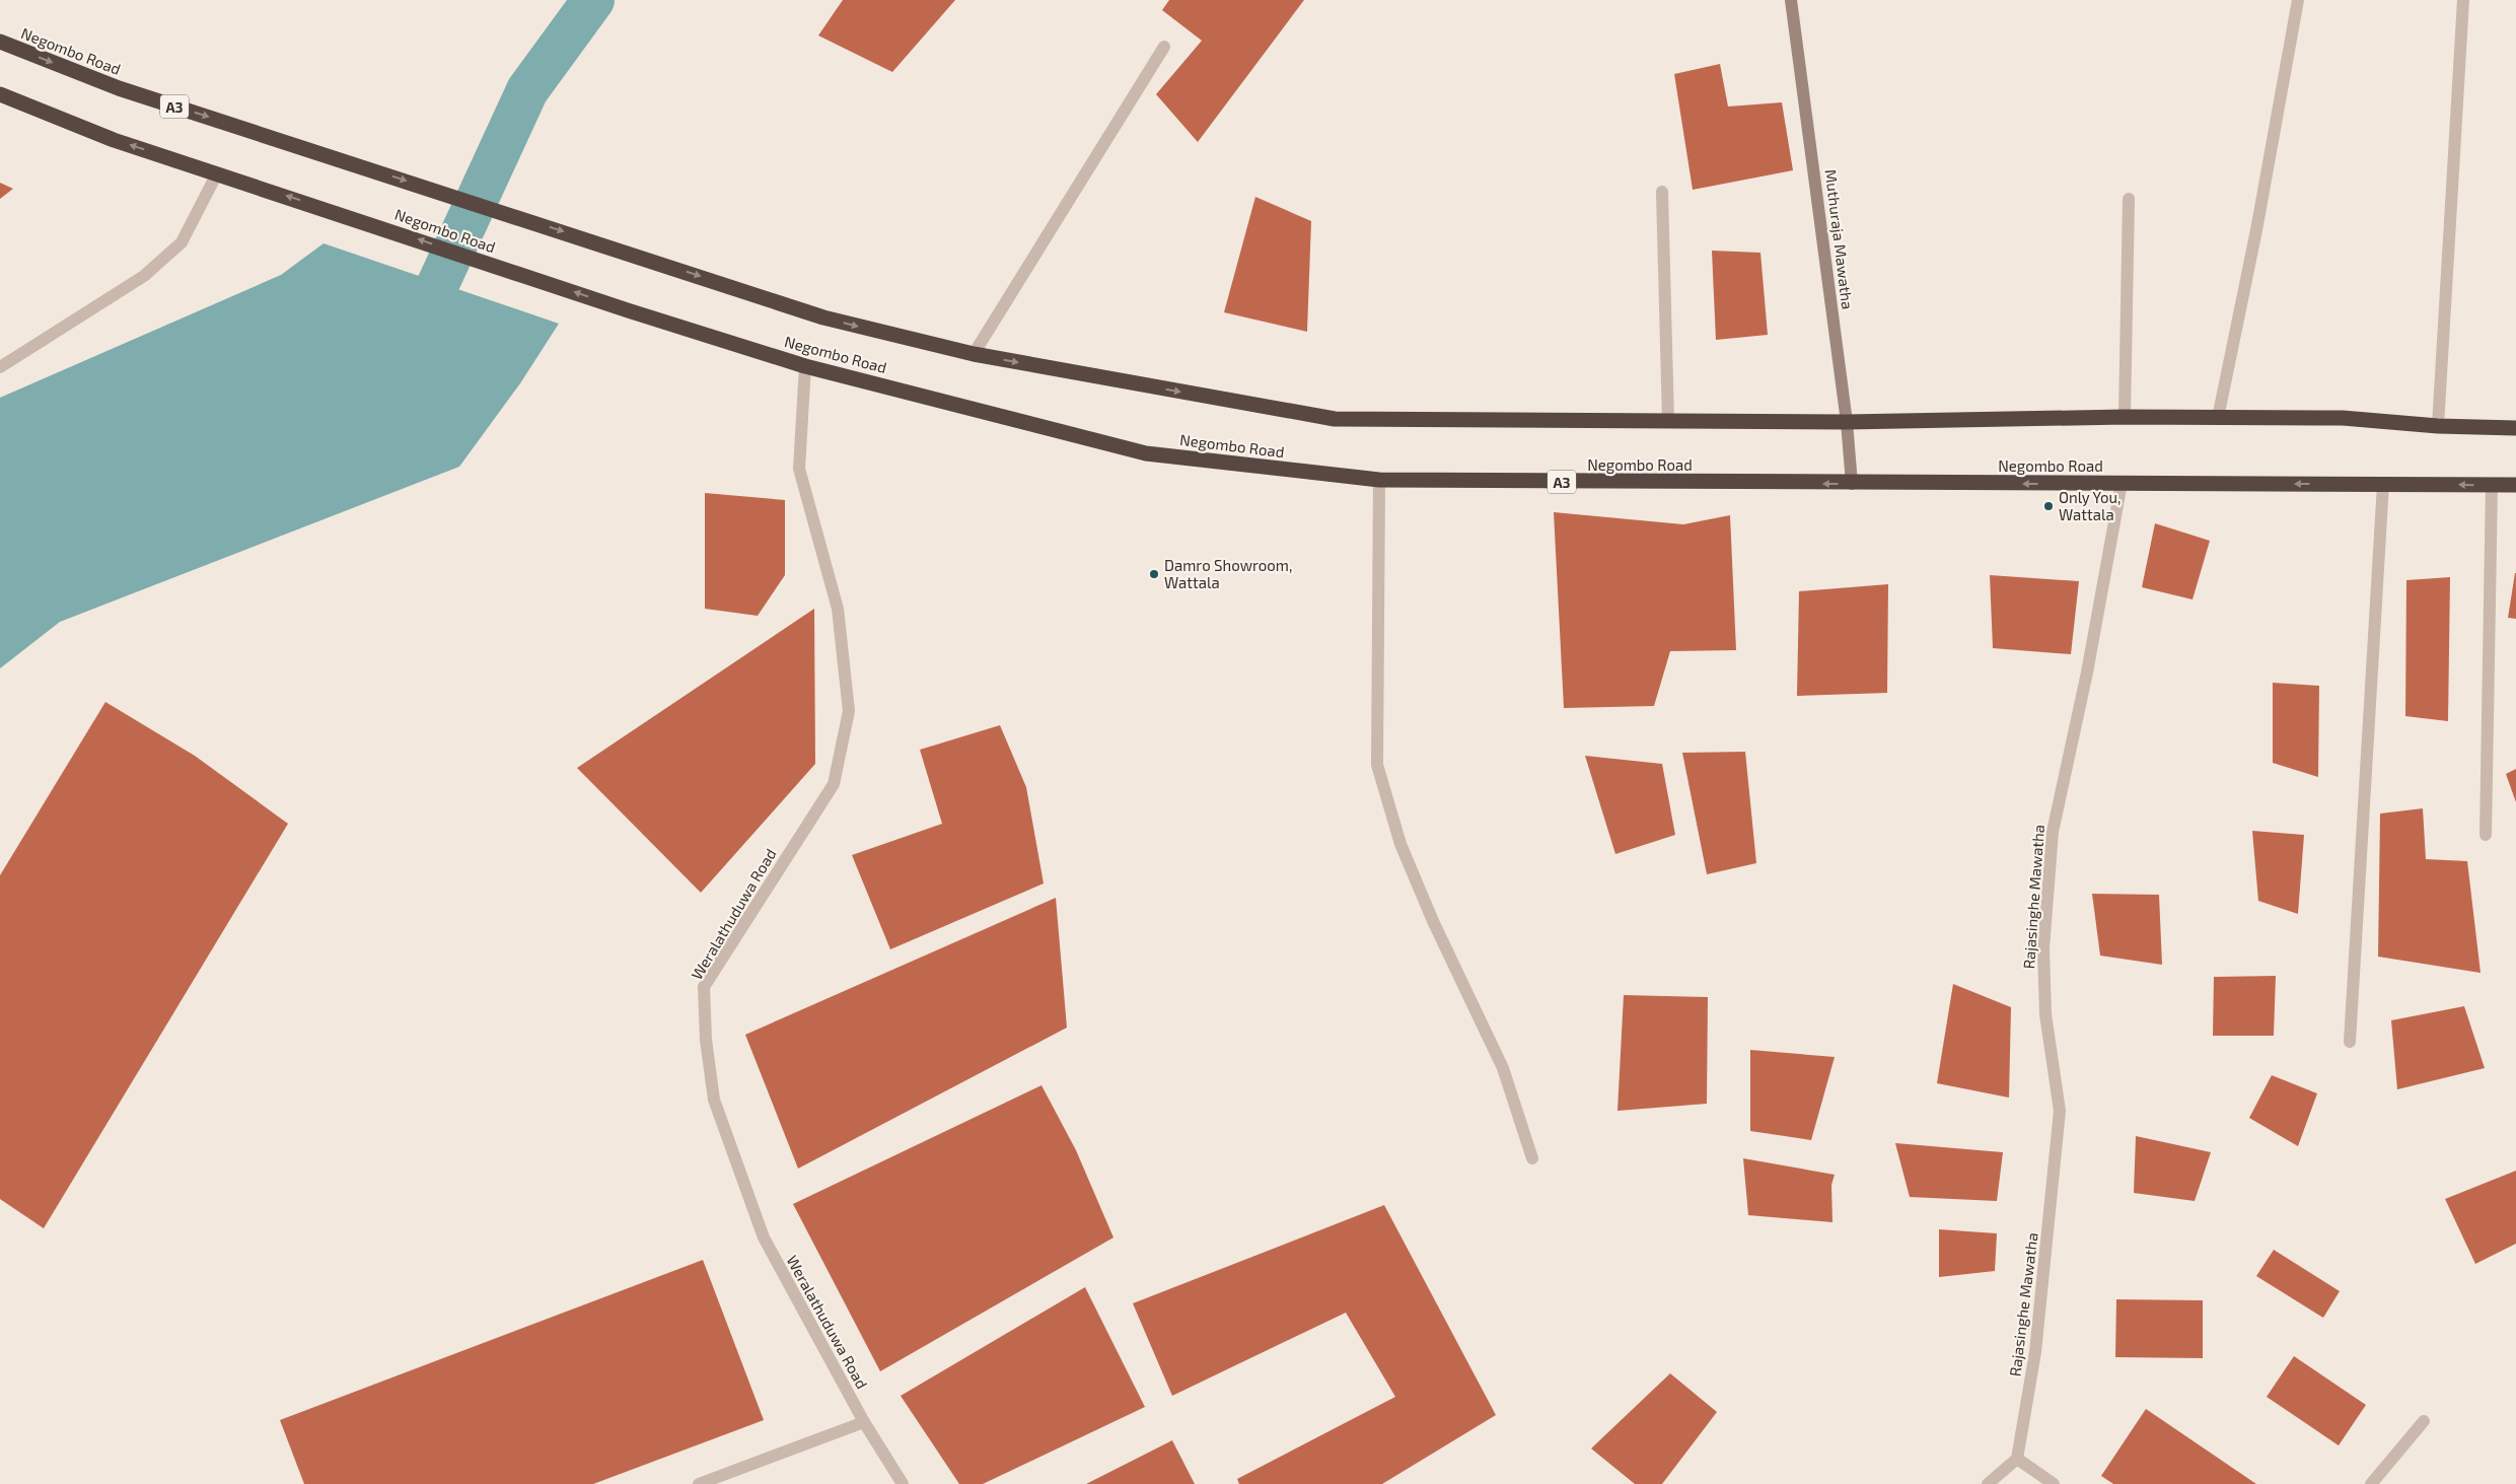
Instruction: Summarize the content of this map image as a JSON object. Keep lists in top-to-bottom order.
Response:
{
  "streets": {
    "highway": ["Negombo Road", "A3"],
    "street": ["Muthuraja Mawatha", "Rajasinghe Mawatha", "Weralathuduwa Road"]
  },
  "crossings": [
    ["Negombo Road", "Muthuraja Mawatha"],
    ["Negombo Road", "Rajasinghe Mawatha"],
    ["Negombo Road", "Weralathuduwa Road"]
  ],
  "places": ["Only You, Wattala", "Damro Showroom, Wattala"]
}
